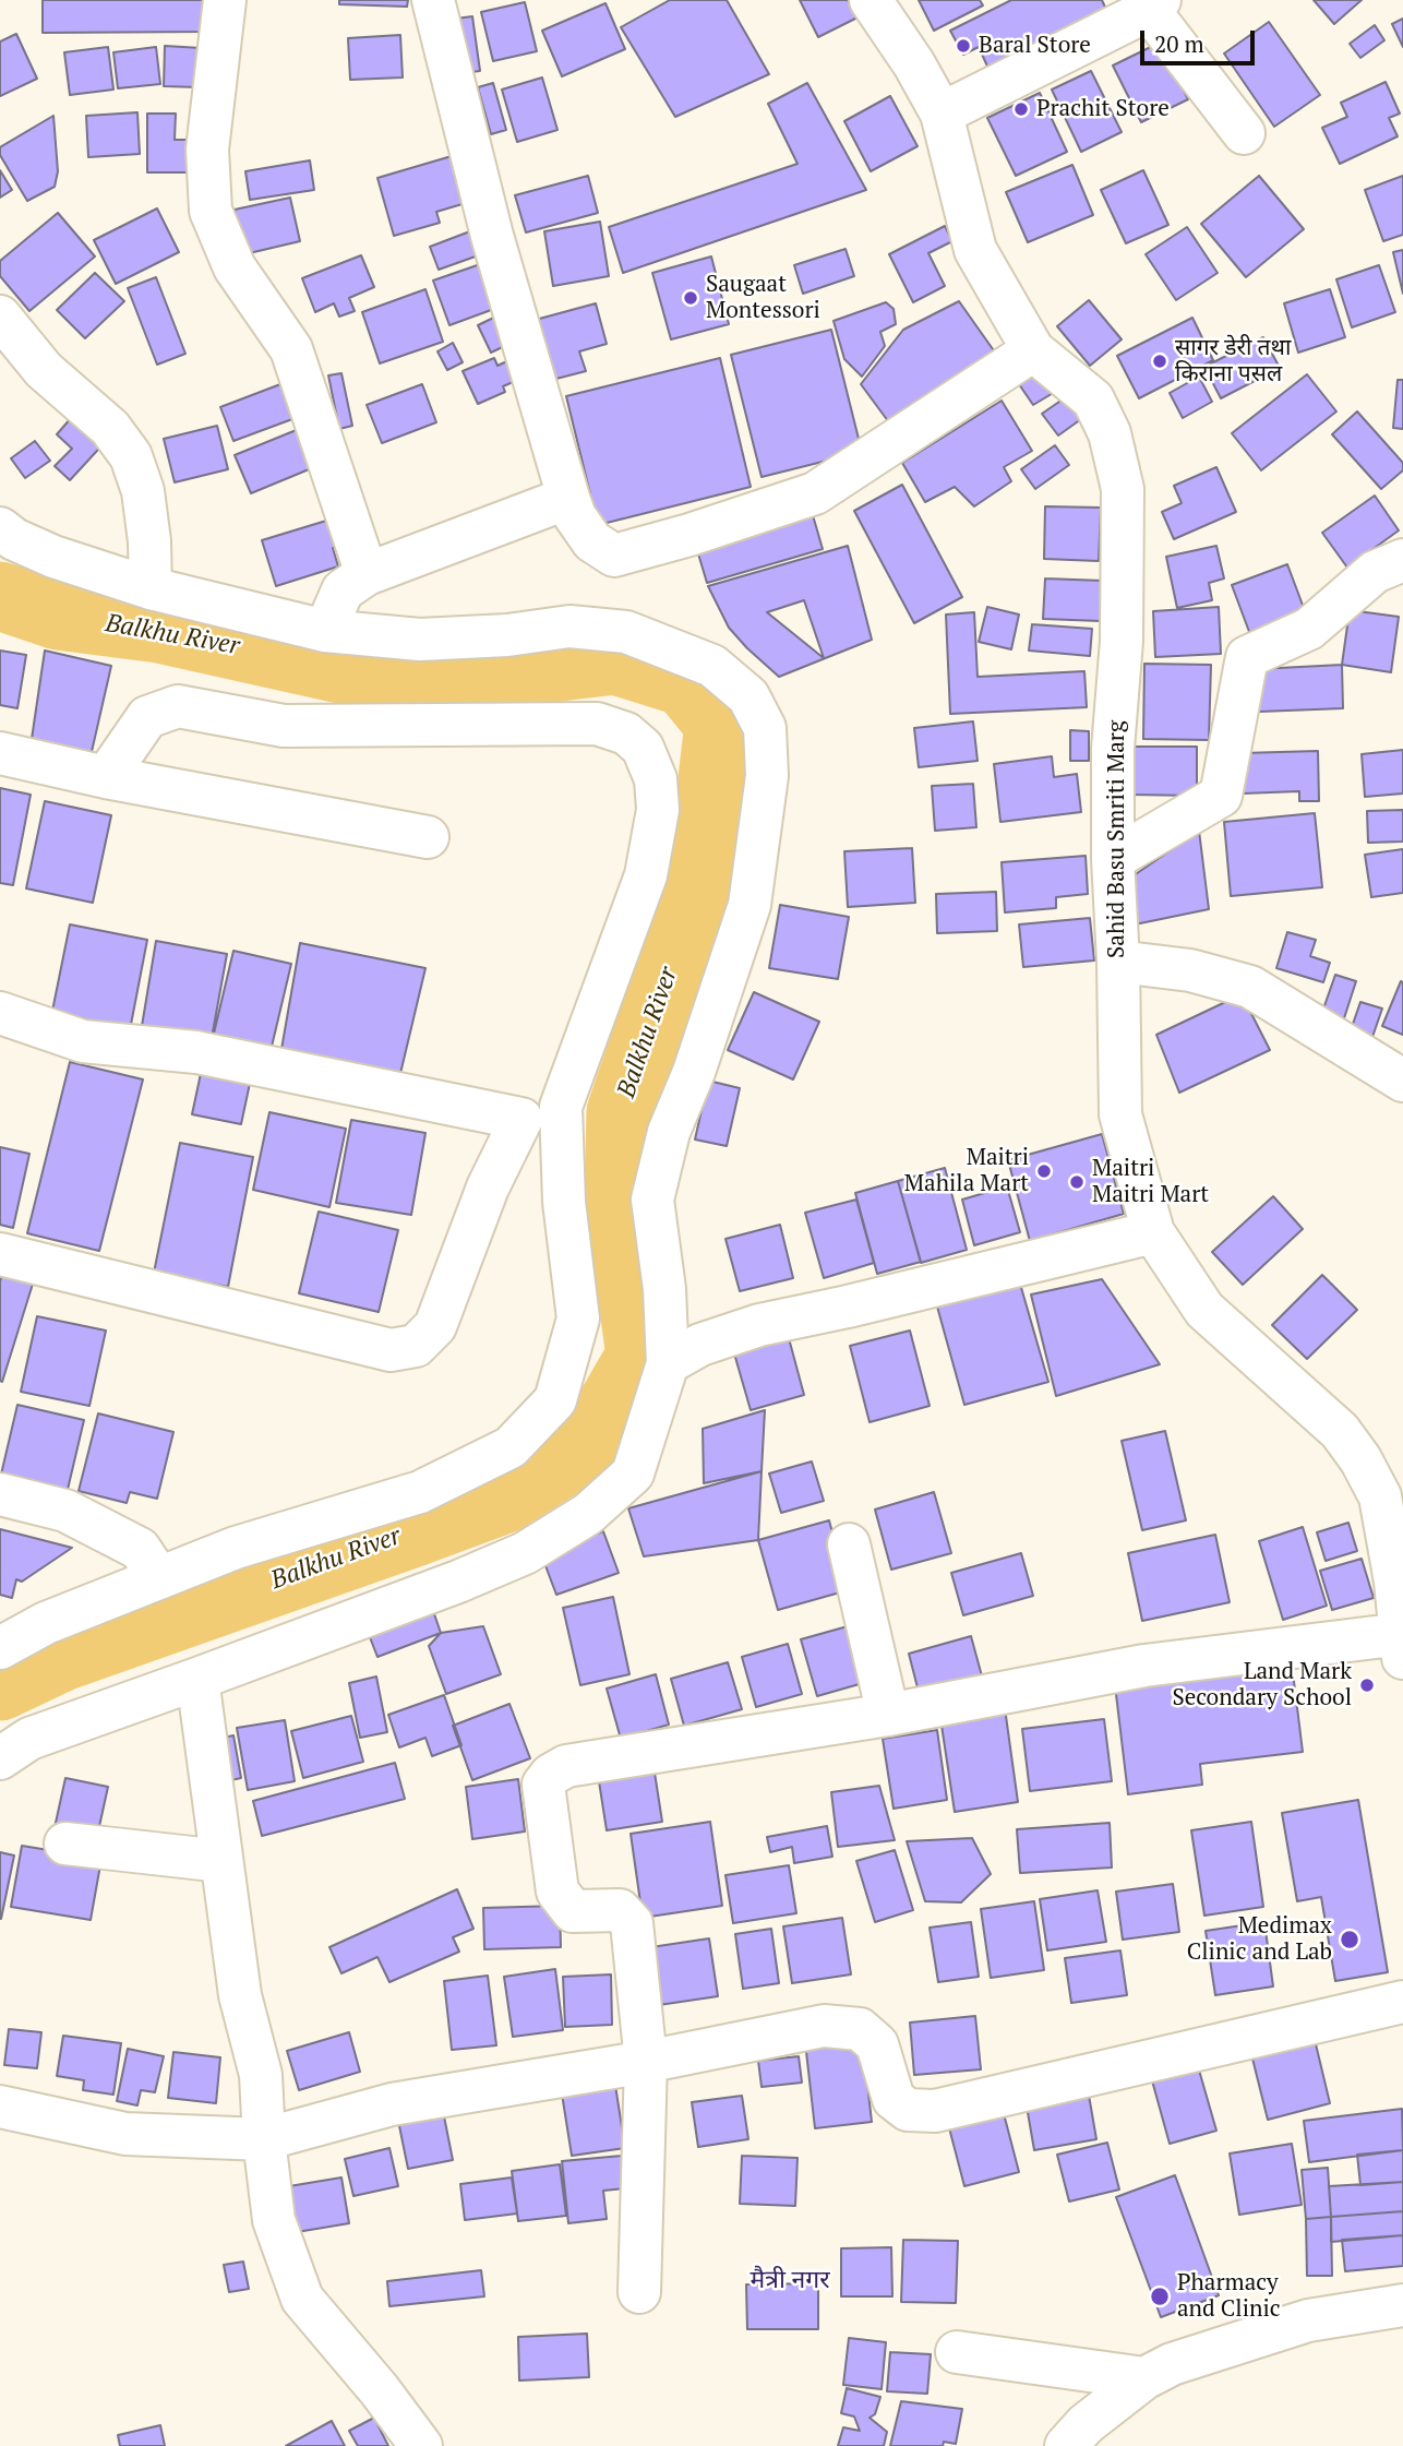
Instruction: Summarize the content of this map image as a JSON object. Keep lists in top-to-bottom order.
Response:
{
  "streets": {
    "street": ["Sahid Basu Smriti Marg"]
  },
  "districts": ["मैत्री नगर"],
  "water": ["Balkhu River"],
  "places": [
    "Baral Store",
    "Prachit Store",
    "Saugaat Montessori",
    "सागर डेरी तथा किराना पसल",
    "Maitri Mahila Mart",
    "Maitri Maitri Mart",
    "Land Mark Secondary School",
    "Medimax Clinic and Lab",
    "Pharmacy and Clinic"
  ],
  "scale_bar": "20 m"
}
